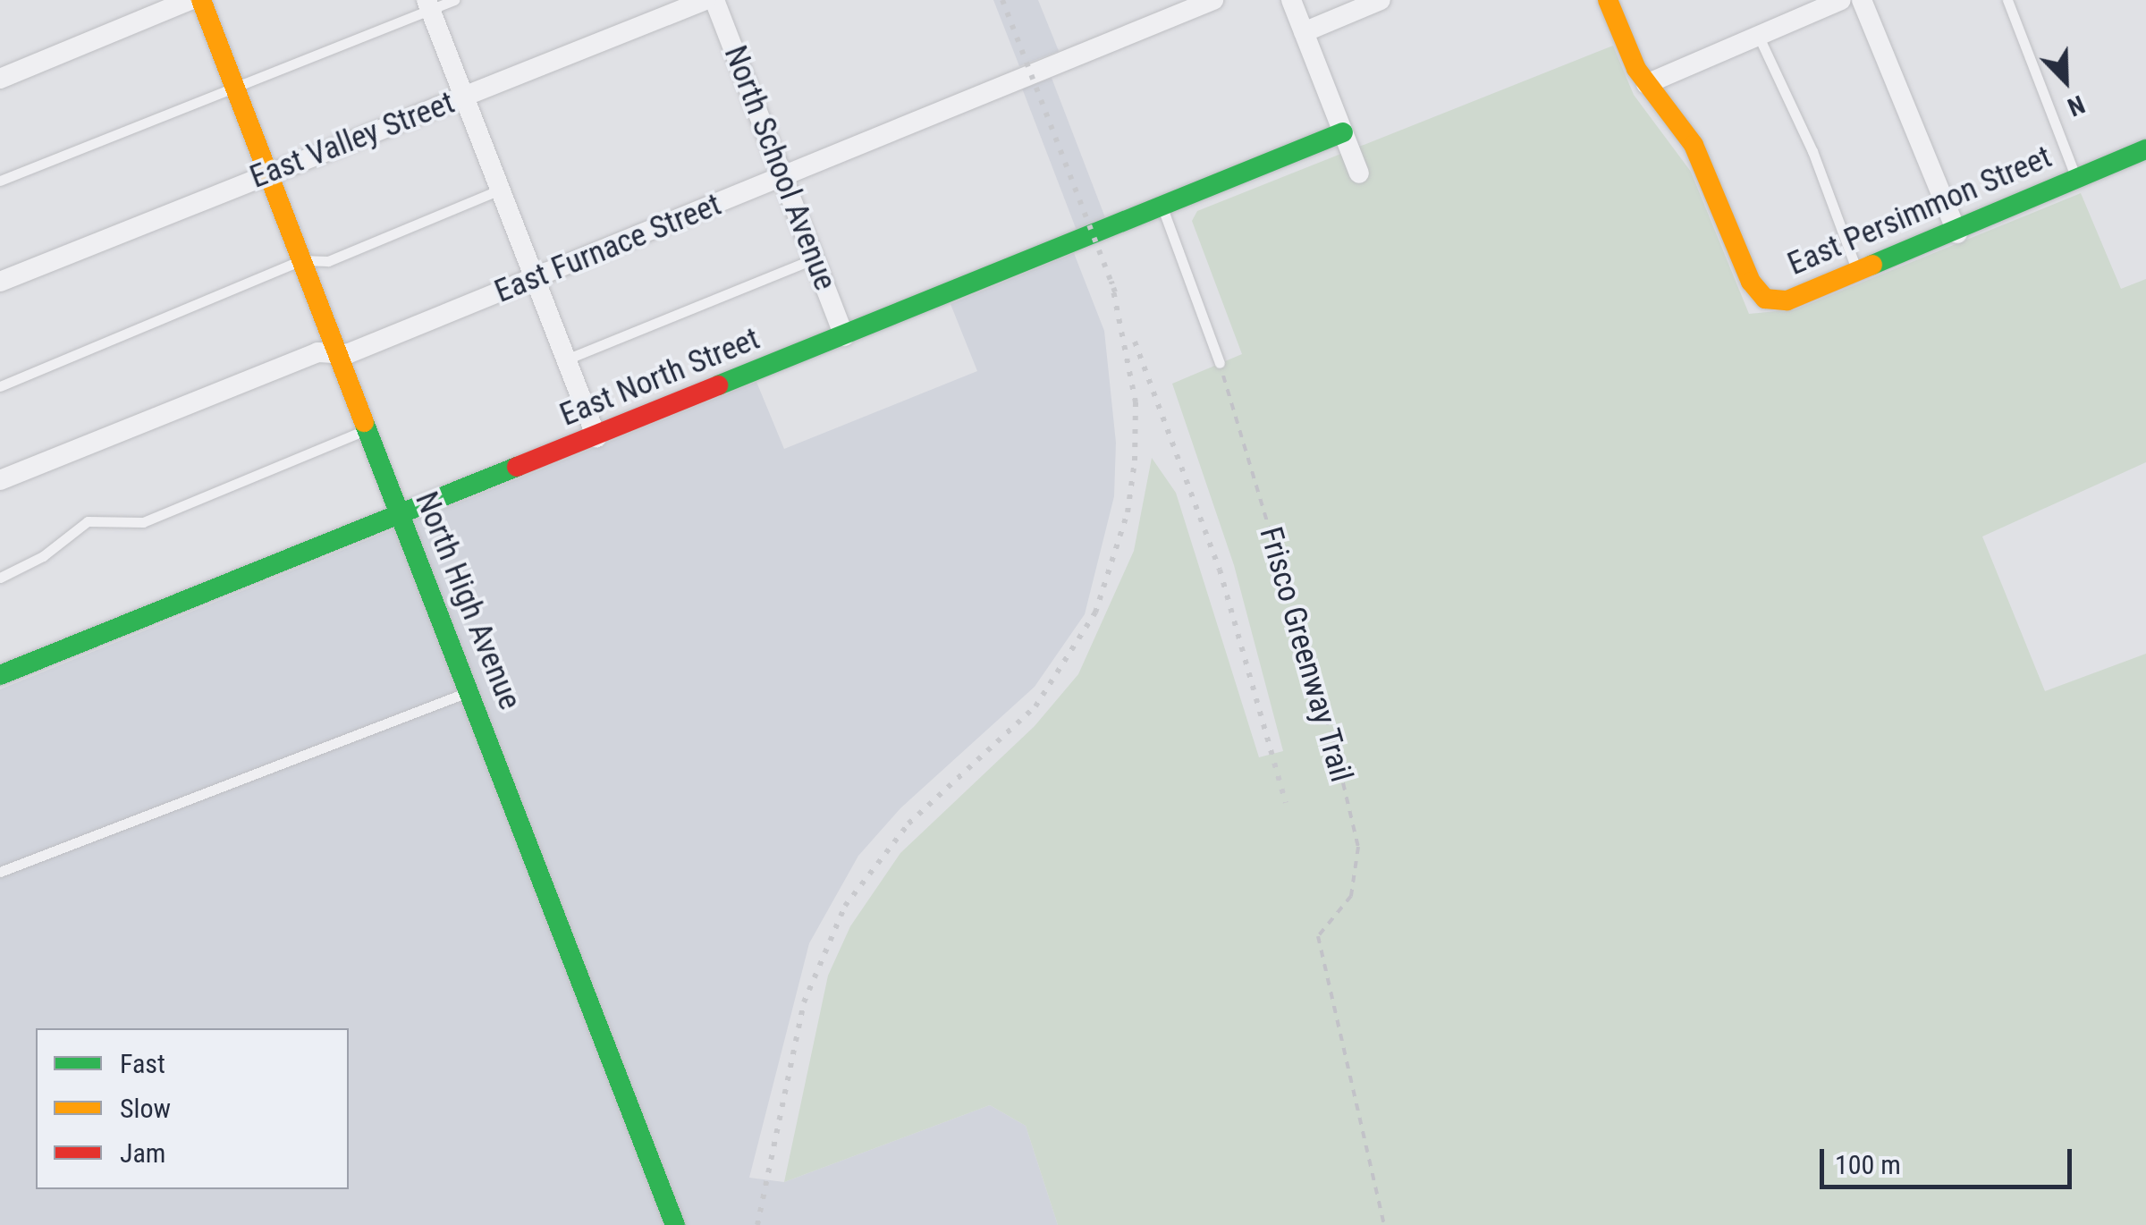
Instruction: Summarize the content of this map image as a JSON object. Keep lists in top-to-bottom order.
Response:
{
  "streets": {
    "street": [
      "East Valley Street",
      "North School Avenue",
      "East Persimmon Street",
      "East Furnace Street",
      "East North Street",
      "North High Avenue"
    ],
    "path": ["Frisco Greenway Trail"]
  },
  "crossings": [
    ["East Valley Street", "North High Avenue"],
    ["North School Avenue", "East Furnace Street"],
    ["North School Avenue", "East North Street"],
    ["East Furnace Street", "North High Avenue"],
    ["East North Street", "North High Avenue"]
  ],
  "legend": ["Fast", "Slow", "Jam"],
  "scale_bar": "100 m",
  "north": "bottom right"
}
